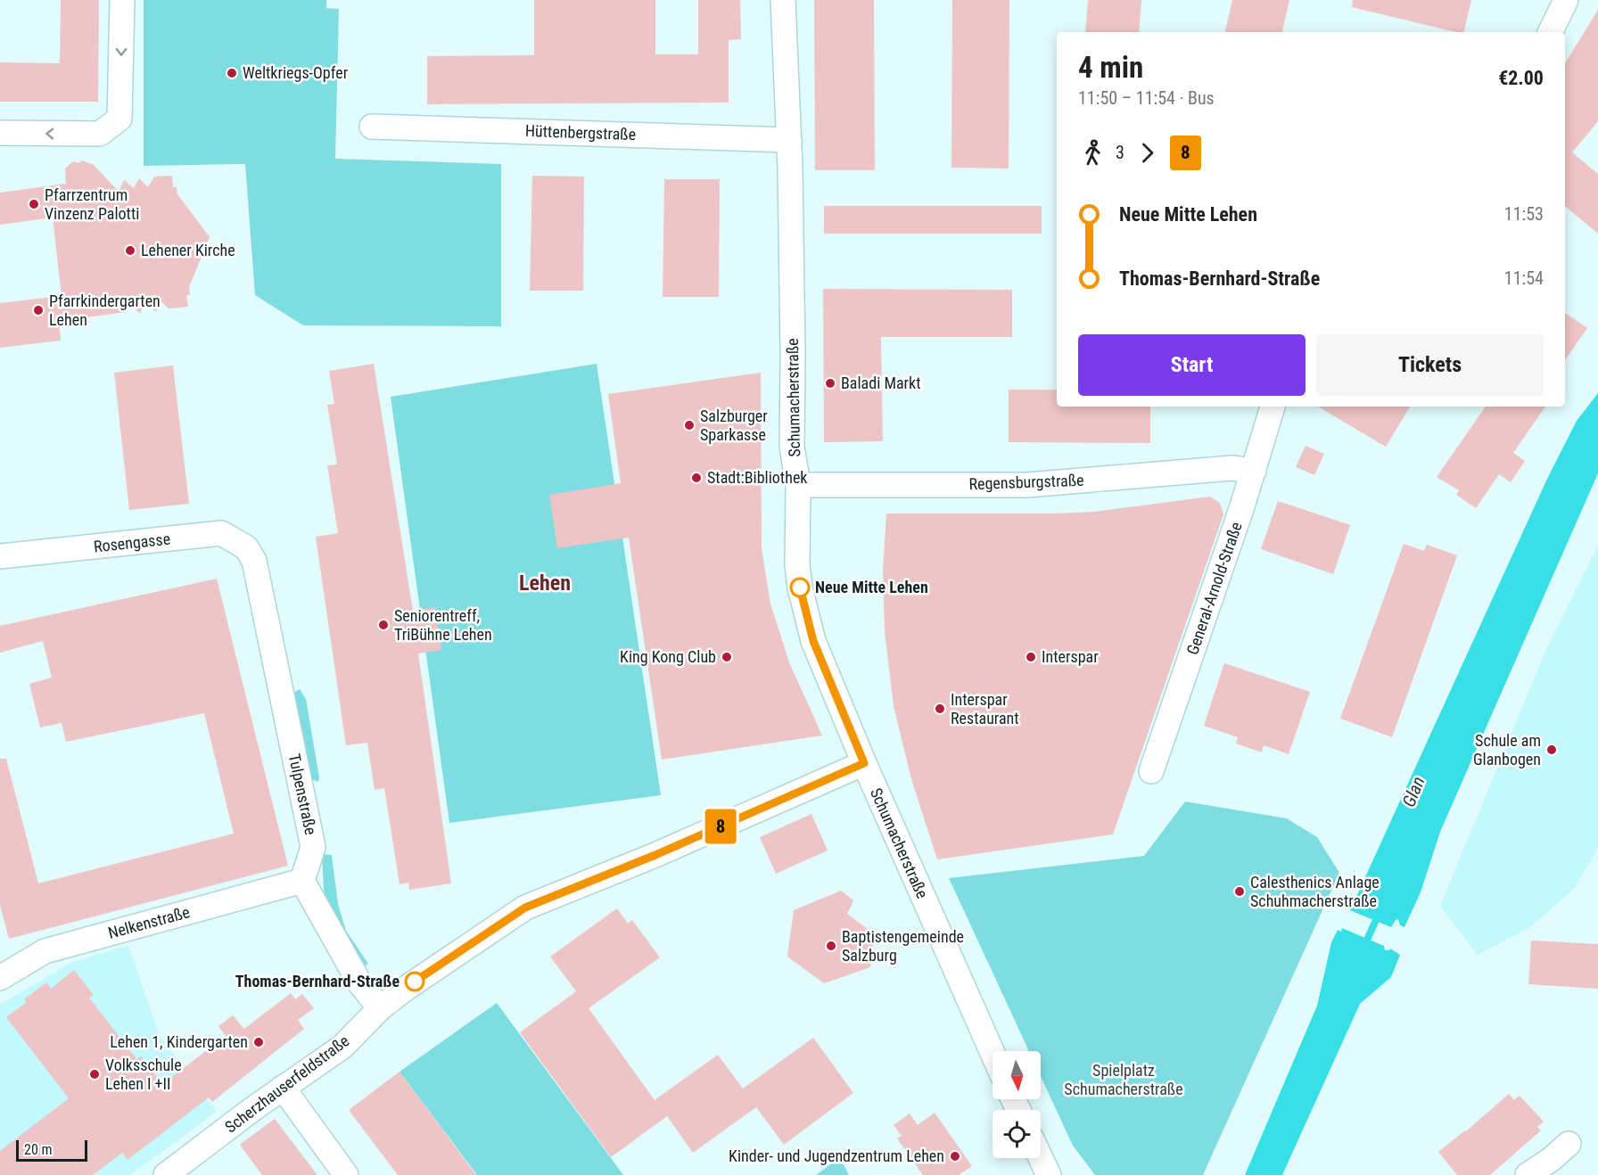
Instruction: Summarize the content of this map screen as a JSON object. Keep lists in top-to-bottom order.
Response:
{
  "streets": {
    "street": [
      "Hüttenbergstraße",
      "Schumacherstraße",
      "Regensburgstraße",
      "Rosengasse",
      "General-Arnold-Straße",
      "Tulpenstraße",
      "Nelkenstraße",
      "Scherzhauserfeldstraße"
    ]
  },
  "crossings": [
    ["Hüttenbergstraße", "Schumacherstraße"],
    ["Schumacherstraße", "Regensburgstraße"],
    ["Schumacherstraße", "Scherzhauserfeldstraße"],
    ["Regensburgstraße", "General-Arnold-Straße"],
    ["Rosengasse", "Tulpenstraße"],
    ["Tulpenstraße", "Nelkenstraße"]
  ],
  "districts": ["Lehen"],
  "water": ["Glan"],
  "parks": ["Spielplatz Schumacherstraße"],
  "places": [
    "Weltkriegs-Opfer",
    "Pfarrzentrum Vinzenz Palotti",
    "Lehener Kirche",
    "Pfarrkindergarten Lehen",
    "Baladi Markt",
    "Salzburger Sparkasse",
    "Stadt:Bibliothek",
    "Neue Mitte Lehen",
    "Seniorentreff, TriBühne Lehen",
    "King Kong Club",
    "Interspar",
    "Interspar Restaurant",
    "Schule am Glanbogen",
    "Calesthenics Anlage Schuhmacherstraße",
    "Baptistengemeinde Salzburg",
    "Thomas-Bernhard-Straße",
    "Lehen 1, Kindergarten",
    "Volksschule Lehen I +II",
    "Kinder- und Jugendzentrum Lehen"
  ],
  "lines": ["bus line 8"],
  "scale_bar": "20 m",
  "north": "bottom",
  "page": {
    "on_map": "8",
    "heading": ["4 min", "11:50 – 11:54 · Bus", "€2.00"],
    "legs": ["3", "8"],
    "list": [
      {
        "name": "Neue Mitte Lehen",
        "value": "11:53"
      },
      {
        "name": "Thomas-Bernhard-Straße",
        "value": "11:54"
      }
    ],
    "buttons": ["Start", "Tickets"],
    "scale": "20 m"
  }
}
